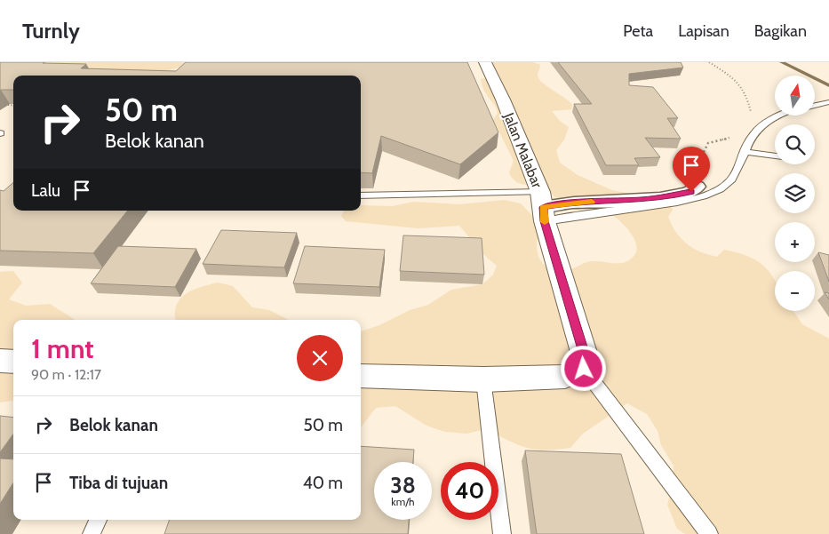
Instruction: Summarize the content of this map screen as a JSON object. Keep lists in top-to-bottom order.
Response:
{
  "streets": {
    "street": ["Jalan Malabar"]
  },
  "north": "top",
  "page": {
    "header": "Turnly",
    "nav": ["Peta", "Lapisan", "Bagikan"],
    "map_buttons": ["+", "−"],
    "turn": ["50 m", "Belok kanan"],
    "then": "Lalu",
    "heading": ["1 mnt", "90 m · 12:17"],
    "list": [
      {
        "name": "Belok kanan",
        "value": "50 m"
      },
      {
        "name": "Tiba di tujuan",
        "value": "40 m"
      }
    ],
    "speed": "38 km/h",
    "limit": "40"
  }
}
